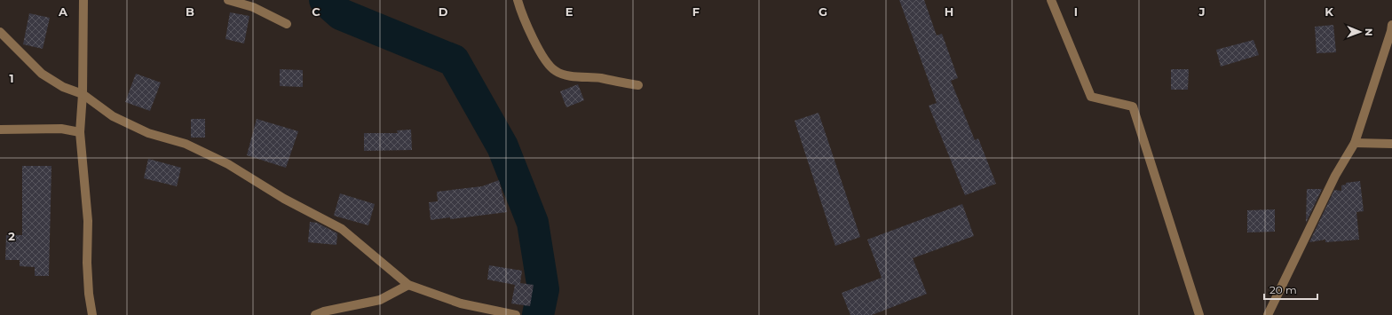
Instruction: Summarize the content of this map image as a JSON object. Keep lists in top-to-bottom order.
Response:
{
  "scale_bar": "20 m",
  "north": "right",
  "grid": {
    "columns": [
      "A",
      "B",
      "C",
      "D",
      "E",
      "F",
      "G",
      "H",
      "I",
      "J",
      "K"
    ],
    "rows": ["1", "2"]
  }
}
